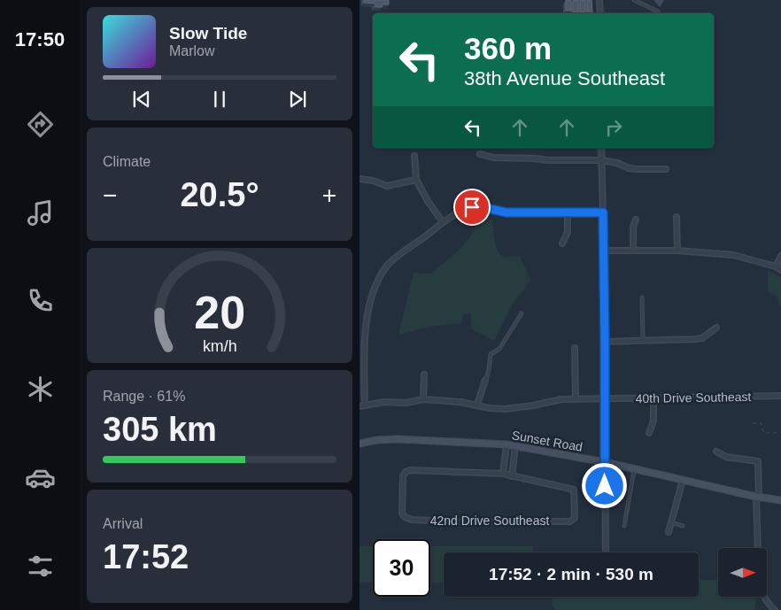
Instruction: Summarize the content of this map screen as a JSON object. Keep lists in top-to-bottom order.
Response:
{
  "streets": {
    "street": ["40th Drive Southeast", "Sunset Road", "42nd Drive Southeast"]
  },
  "north": "right",
  "page": {
    "tabs": "17:50",
    "turn": ["360 m", "38th Avenue Southeast"],
    "song": ["Slow Tide", "Marlow"],
    "tile": [
      "Climate",
      ["Range · 61%", "305 km"],
      ["Arrival", "17:52"]
    ],
    "heat": ["−", "20.5°", "+"],
    "limit": "30",
    "trip": "17:52 · 2 min · 530 m",
    "gauge": ["20", "km/h"]
  }
}
